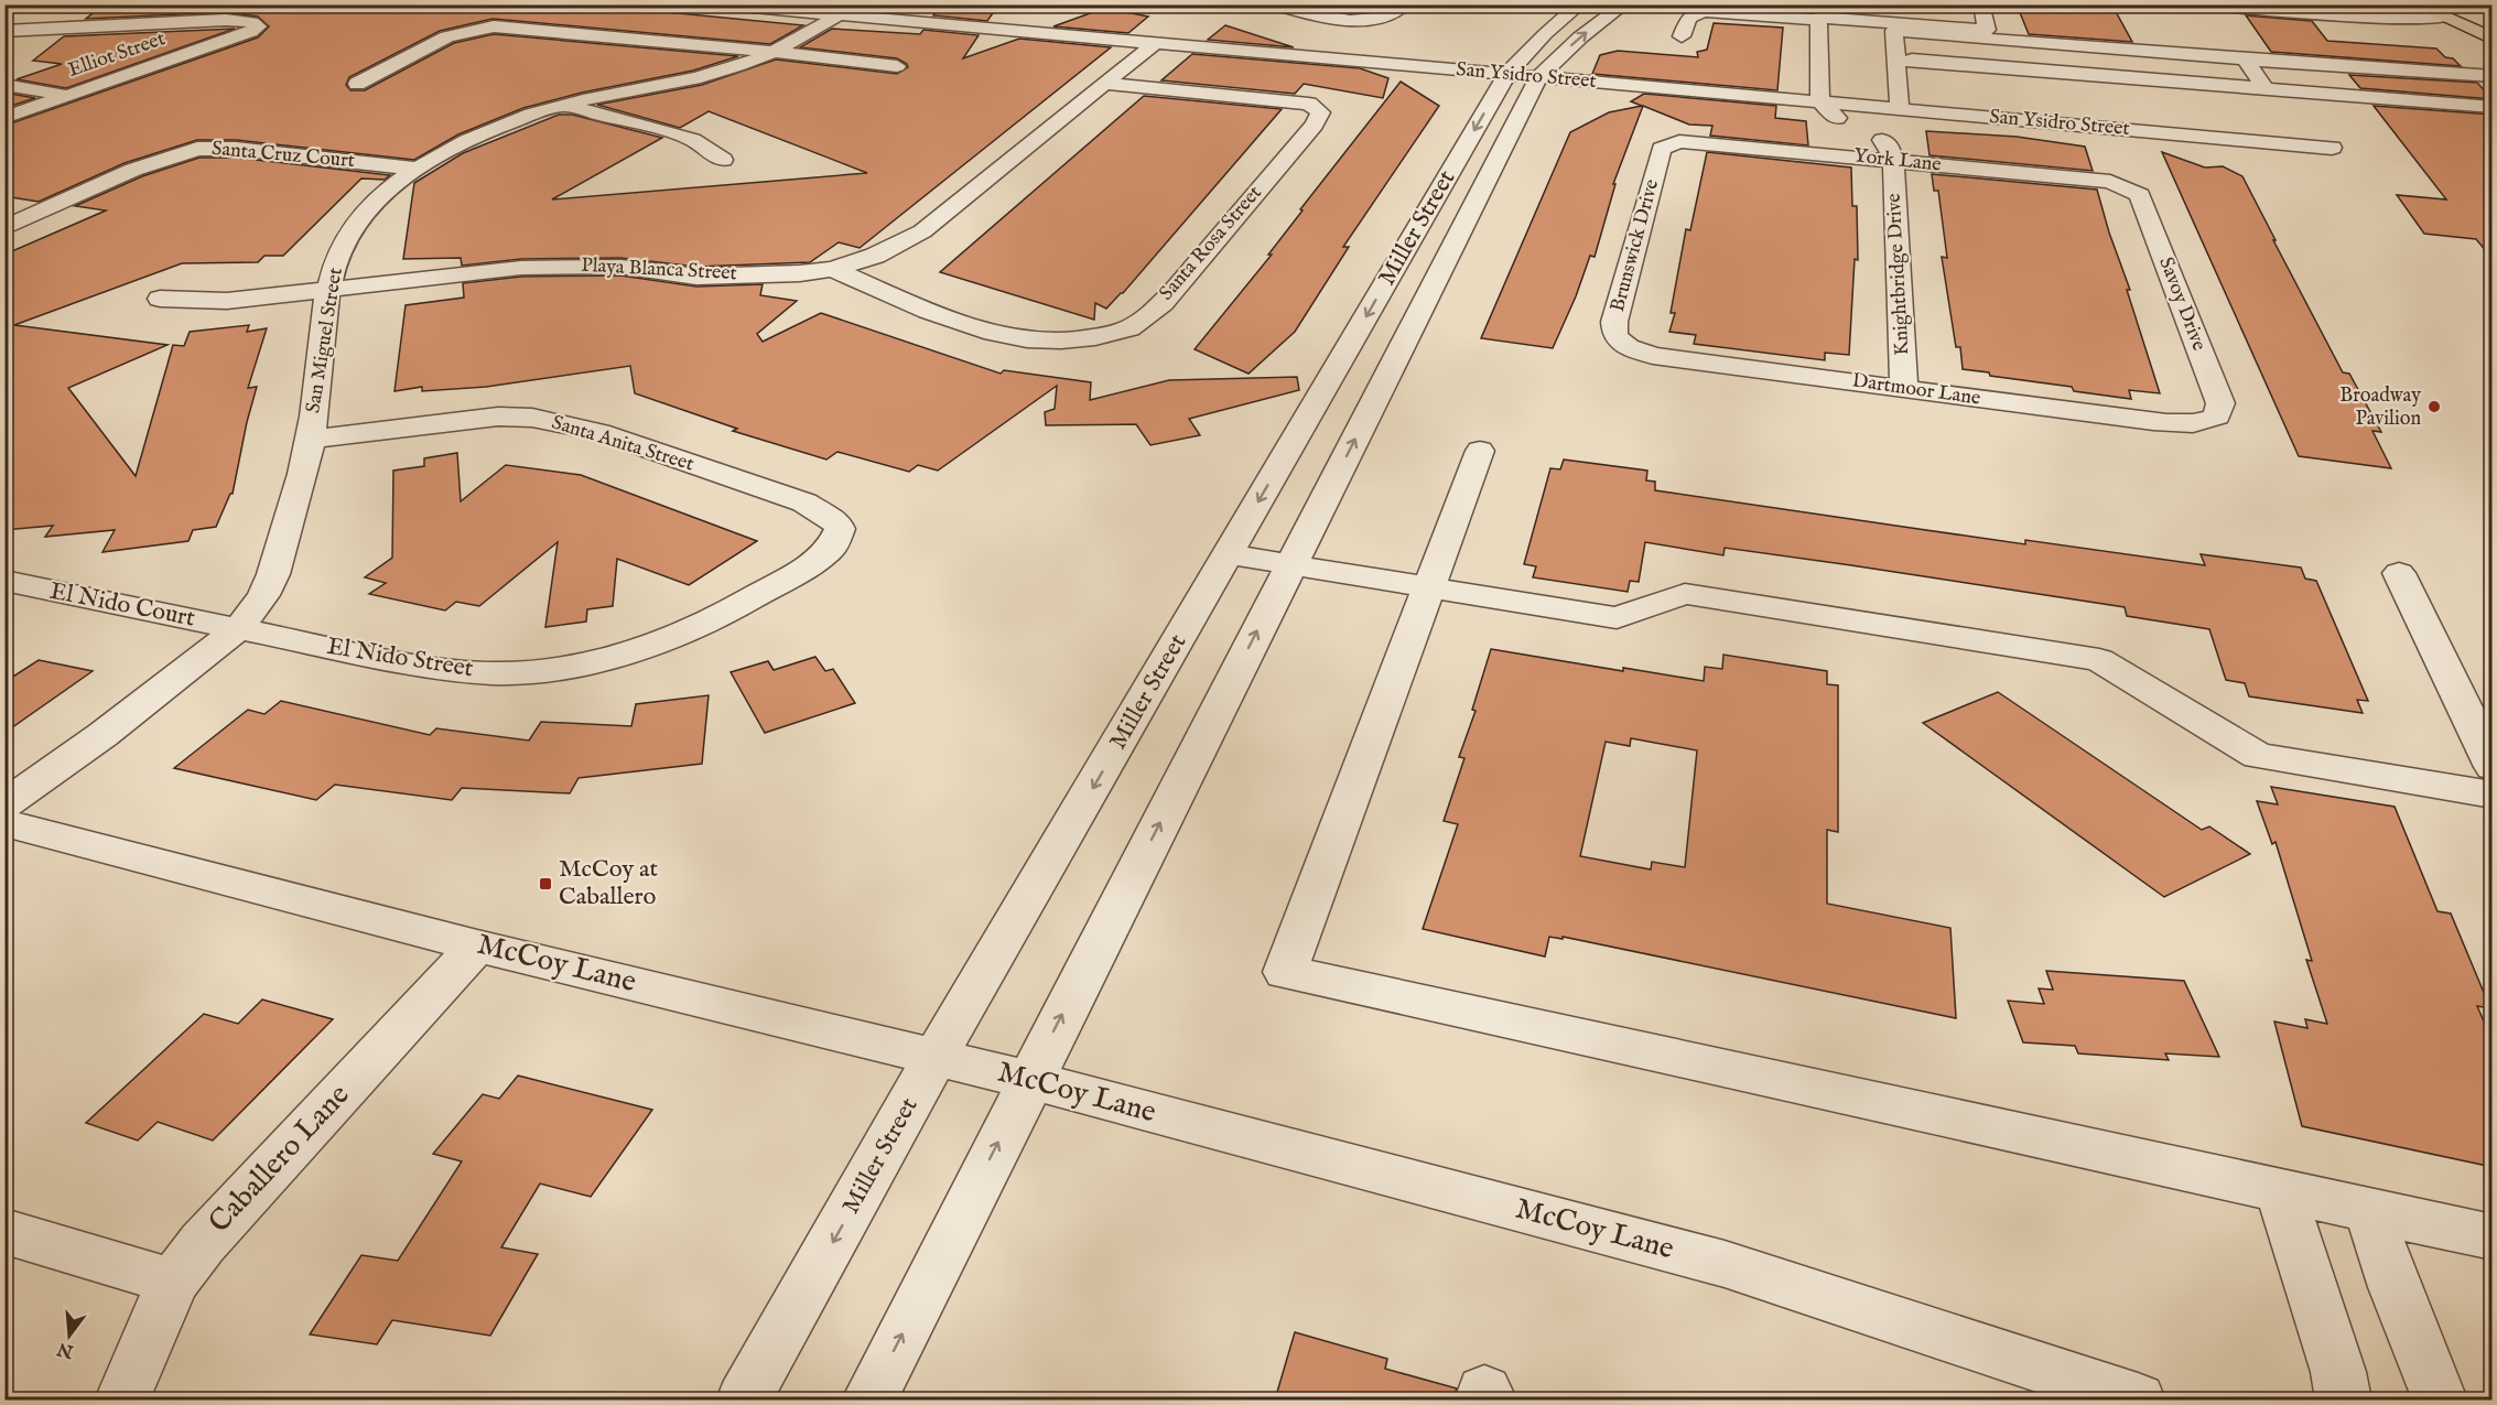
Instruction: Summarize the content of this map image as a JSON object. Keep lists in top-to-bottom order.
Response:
{
  "streets": {
    "street": [
      "Elliot Street",
      "San Ysidro Street",
      "Santa Cruz Court",
      "York Lane",
      "Miller Street",
      "Santa Rosa Street",
      "Brunswick Drive",
      "Playa Blanca Street",
      "Knightbridge Drive",
      "Savoy Drive",
      "San Miguel Street",
      "Dartmoor Lane",
      "Santa Anita Street",
      "El Nido Court",
      "El Nido Street",
      "McCoy Lane",
      "Caballero Lane"
    ]
  },
  "crossings": [
    ["San Ysidro Street", "Miller Street"],
    ["San Ysidro Street", "Playa Blanca Street"],
    ["San Ysidro Street", "Knightbridge Drive"],
    ["San Ysidro Street", "San Miguel Street"],
    ["Santa Cruz Court", "San Miguel Street"],
    ["York Lane", "Brunswick Drive"],
    ["York Lane", "Knightbridge Drive"],
    ["York Lane", "Savoy Drive"],
    ["Miller Street", "McCoy Lane"],
    ["Santa Rosa Street", "Playa Blanca Street"],
    ["Brunswick Drive", "Dartmoor Lane"],
    ["Playa Blanca Street", "San Miguel Street"],
    ["Knightbridge Drive", "Dartmoor Lane"],
    ["Savoy Drive", "Dartmoor Lane"],
    ["San Miguel Street", "Santa Anita Street"],
    ["San Miguel Street", "El Nido Court"],
    ["San Miguel Street", "El Nido Street"],
    ["Santa Anita Street", "El Nido Street"],
    ["El Nido Court", "El Nido Street"],
    ["McCoy Lane", "Caballero Lane"]
  ],
  "places": {
    "other": ["Broadway Pavilion"],
    "transit": ["McCoy at Caballero"]
  },
  "north": "bottom"
}
